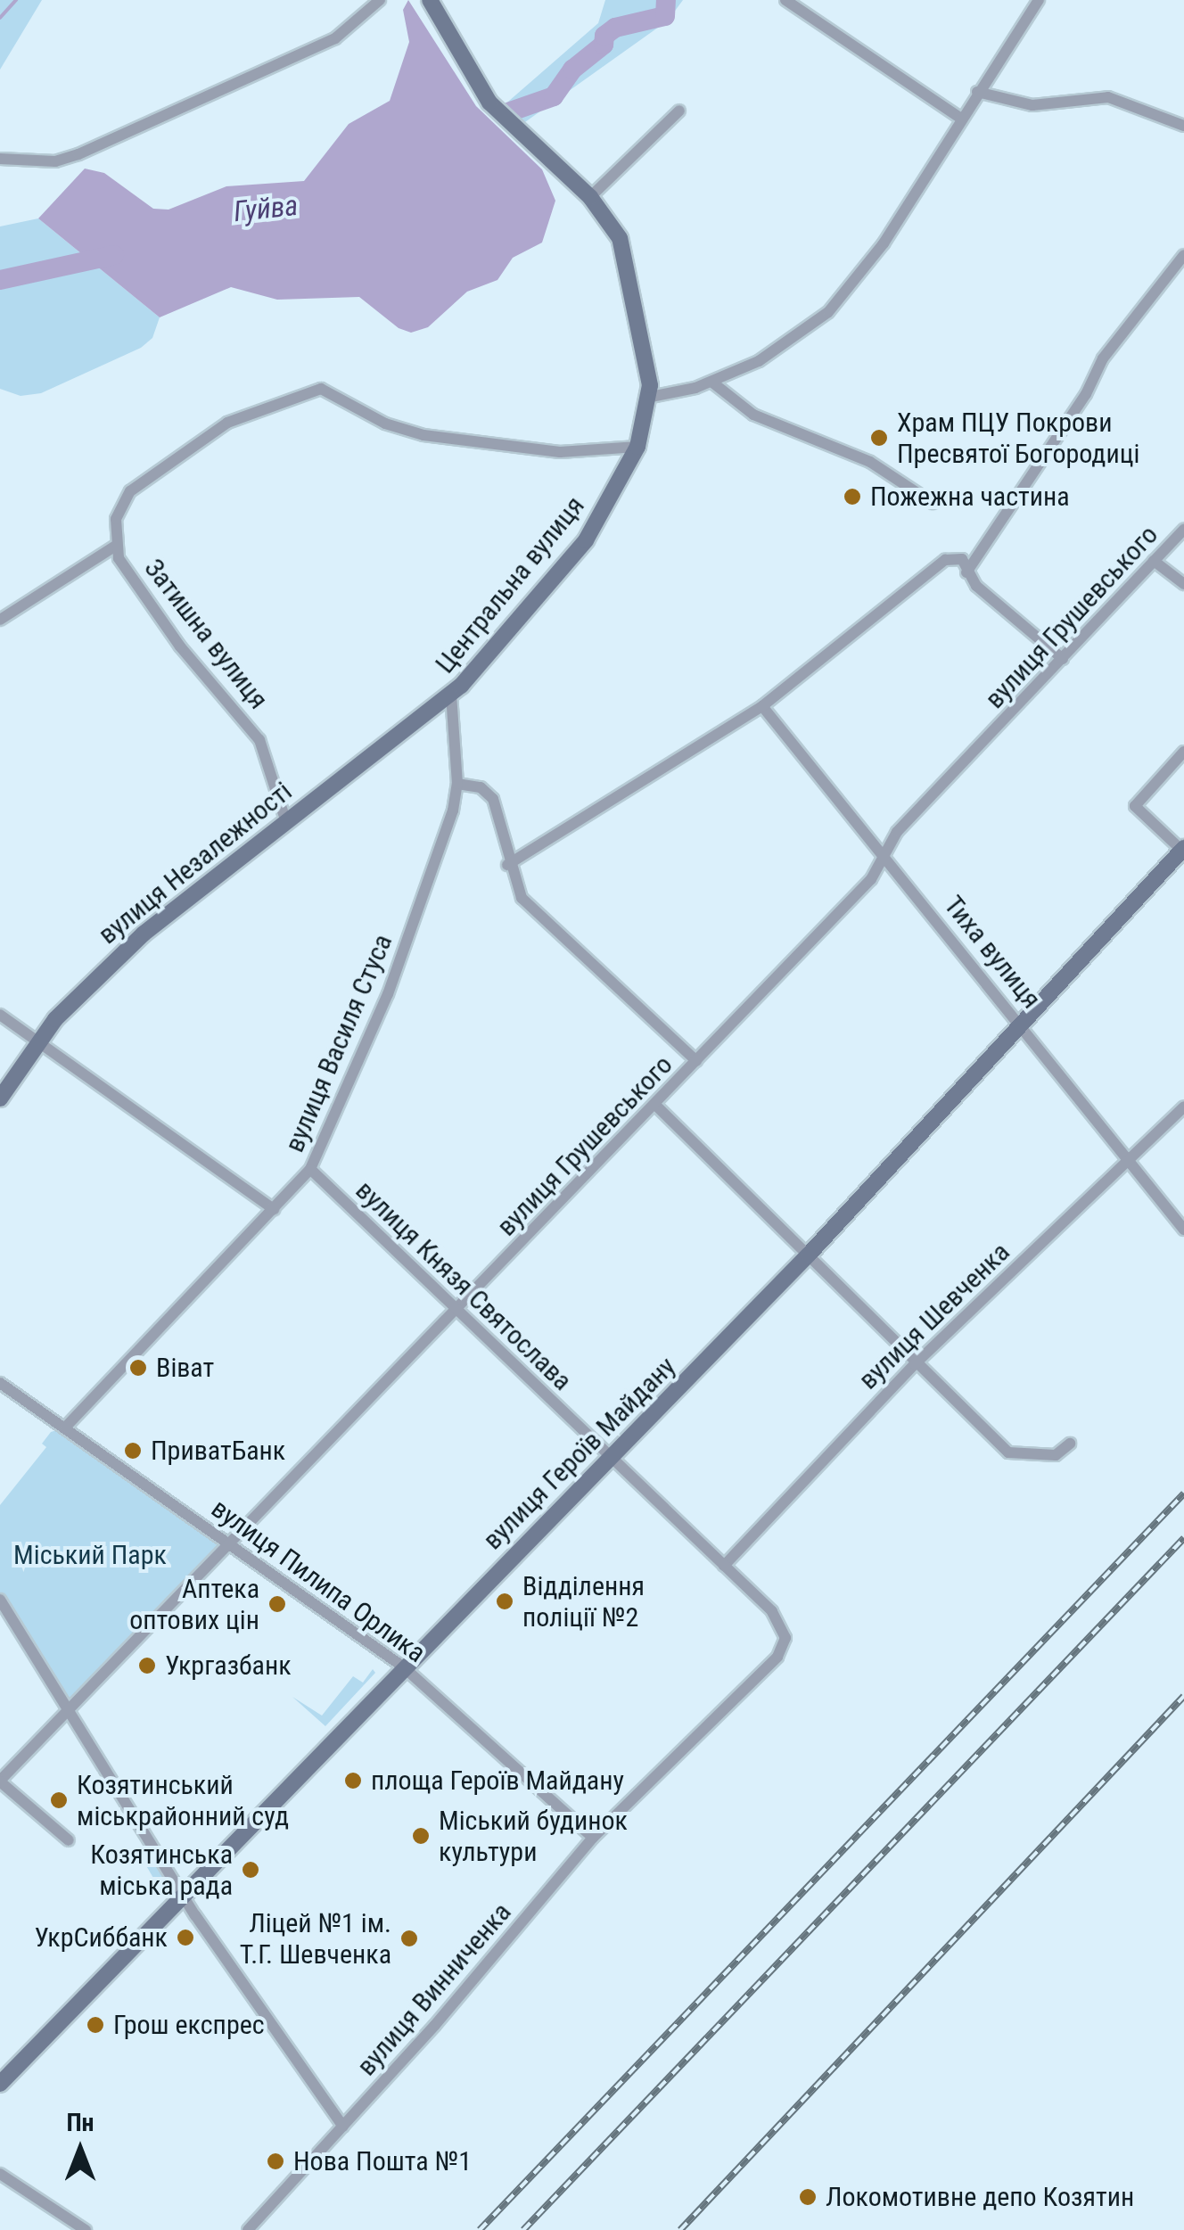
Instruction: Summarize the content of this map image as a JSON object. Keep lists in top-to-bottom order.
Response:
{
  "streets": {
    "street": [
      "Центральна вулиця",
      "вулиця Грушевського",
      "Затишна вулиця",
      "вулиця Незалежності",
      "Тиха вулиця",
      "вулиця Василя Стуса",
      "вулиця Князя Святослава",
      "вулиця Шевченка",
      "вулиця Героїв Майдану",
      "вулиця Пилипа Орлика",
      "вулиця Винниченка"
    ]
  },
  "crossings": [
    ["Центральна вулиця", "Затишна вулиця"],
    ["Центральна вулиця", "вулиця Незалежності"],
    ["Центральна вулиця", "вулиця Василя Стуса"],
    ["вулиця Грушевського", "Тиха вулиця"],
    ["вулиця Грушевського", "вулиця Князя Святослава"],
    ["вулиця Грушевського", "вулиця Пилипа Орлика"],
    ["Затишна вулиця", "вулиця Незалежності"],
    ["вулиця Незалежності", "вулиця Василя Стуса"],
    ["Тиха вулиця", "вулиця Шевченка"],
    ["Тиха вулиця", "вулиця Героїв Майдану"],
    ["вулиця Василя Стуса", "вулиця Князя Святослава"],
    ["вулиця Василя Стуса", "вулиця Пилипа Орлика"],
    ["вулиця Князя Святослава", "вулиця Шевченка"],
    ["вулиця Князя Святослава", "вулиця Героїв Майдану"],
    ["вулиця Князя Святослава", "вулиця Винниченка"],
    ["вулиця Героїв Майдану", "вулиця Пилипа Орлика"],
    ["вулиця Пилипа Орлика", "вулиця Винниченка"]
  ],
  "water": ["Гуйва"],
  "parks": ["Міський Парк"],
  "places": [
    "Храм ПЦУ Покрови Пресвятої Богородиці",
    "Пожежна частина",
    "Віват",
    "ПриватБанк",
    "Відділення поліції №2",
    "Аптека оптових цін",
    "Укргазбанк",
    "площа Героїв Майдану",
    "Козятинський міськрайонний суд",
    "Міський будинок культури",
    "Козятинська міська рада",
    "УкрСиббанк",
    "Ліцей №1 ім. Т.Г. Шевченка",
    "Грош експрес",
    "Нова Пошта №1",
    "Локомотивне депо Козятин"
  ],
  "north": "top"
}
